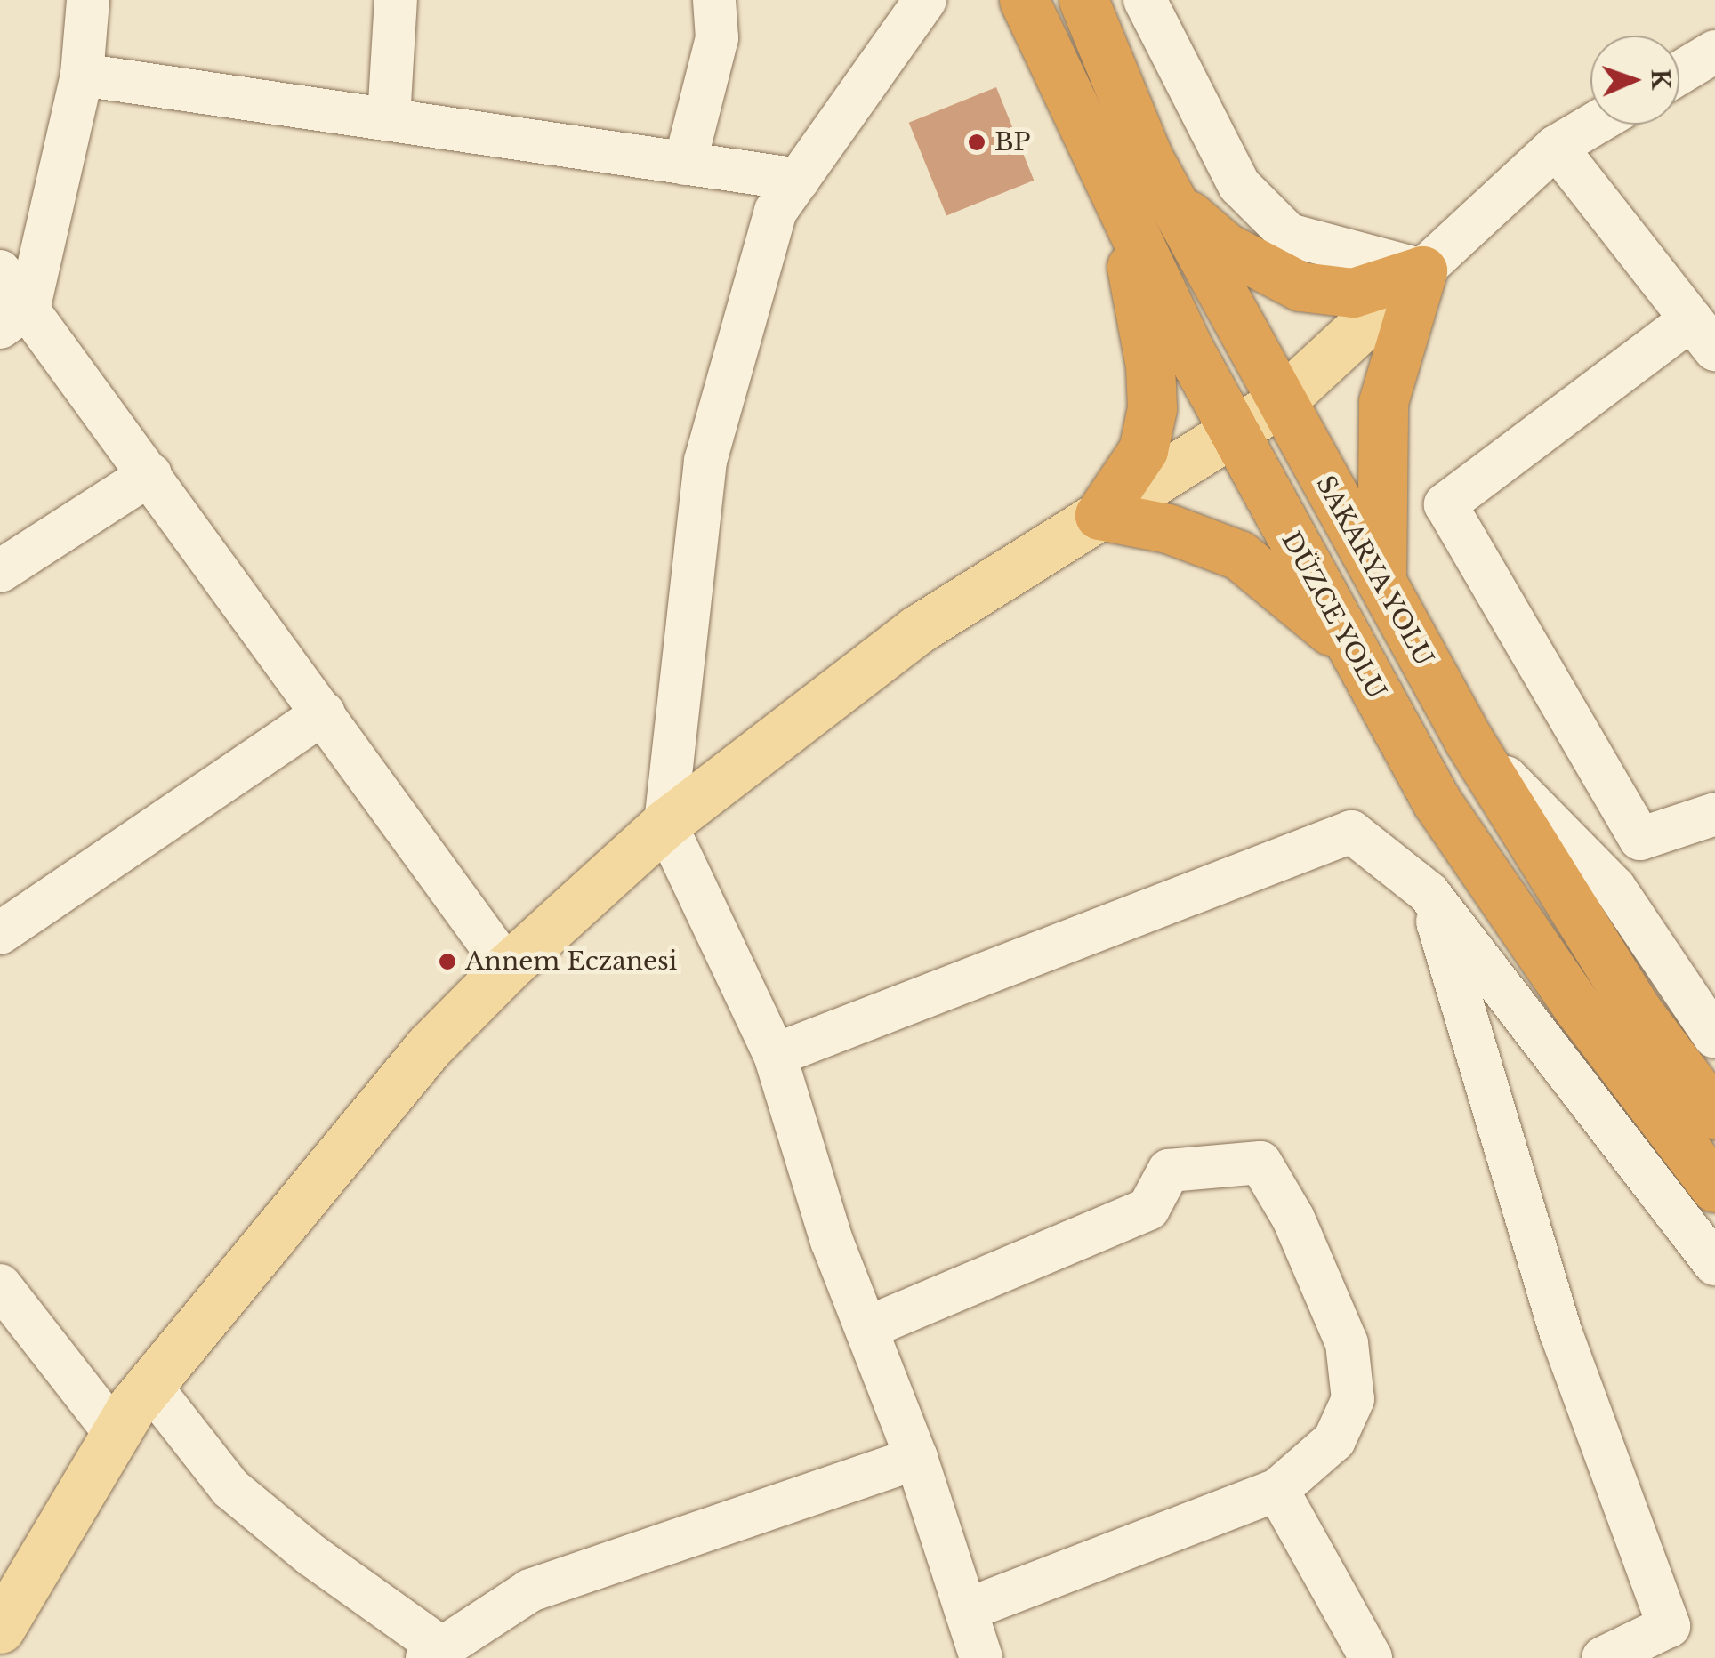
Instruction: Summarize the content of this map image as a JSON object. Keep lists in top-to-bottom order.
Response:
{
  "streets": {
    "highway": ["SAKARYA YOLU", "DÜZCE YOLU"]
  },
  "places": ["BP", "Annem Eczanesi"],
  "north": "right"
}
